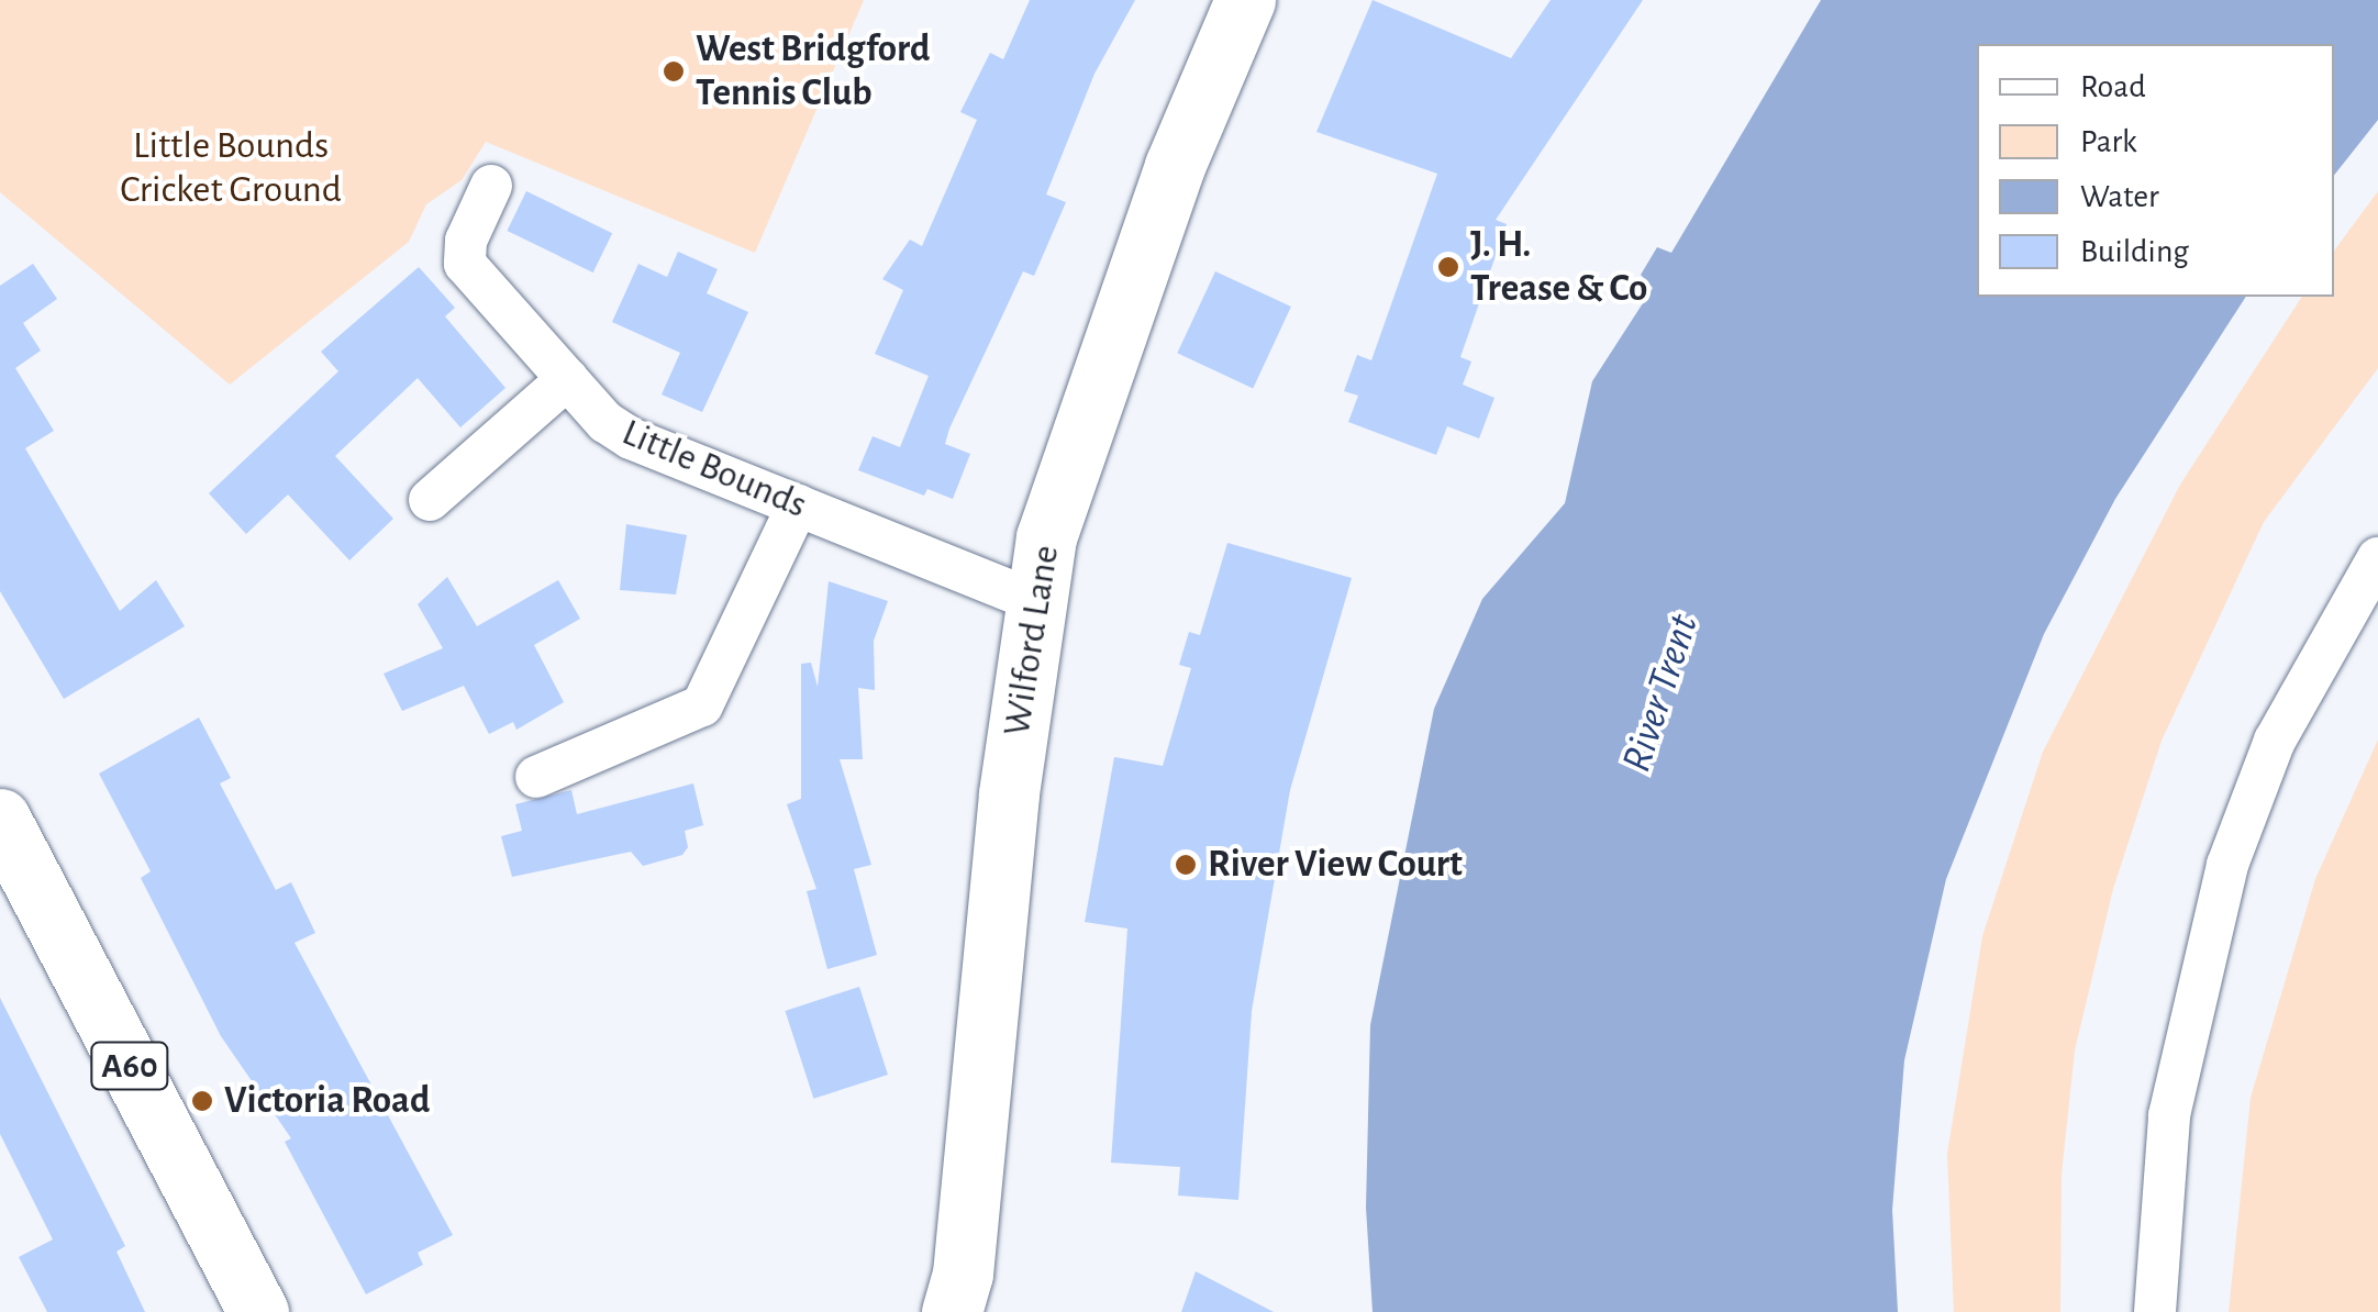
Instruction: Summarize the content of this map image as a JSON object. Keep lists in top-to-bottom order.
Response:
{
  "streets": {
    "main road": ["Wilford Lane", "A60"],
    "street": ["Little Bounds"]
  },
  "crossings": [
    ["Little Bounds", "Wilford Lane"]
  ],
  "water": ["River Trent"],
  "parks": ["Little Bounds Cricket Ground"],
  "places": [
    "West Bridgford Tennis Club",
    "J. H. Trease & Co",
    "River View Court",
    "Victoria Road"
  ],
  "legend": [
    "Road",
    "Park",
    "Water",
    "Building"
  ]
}
